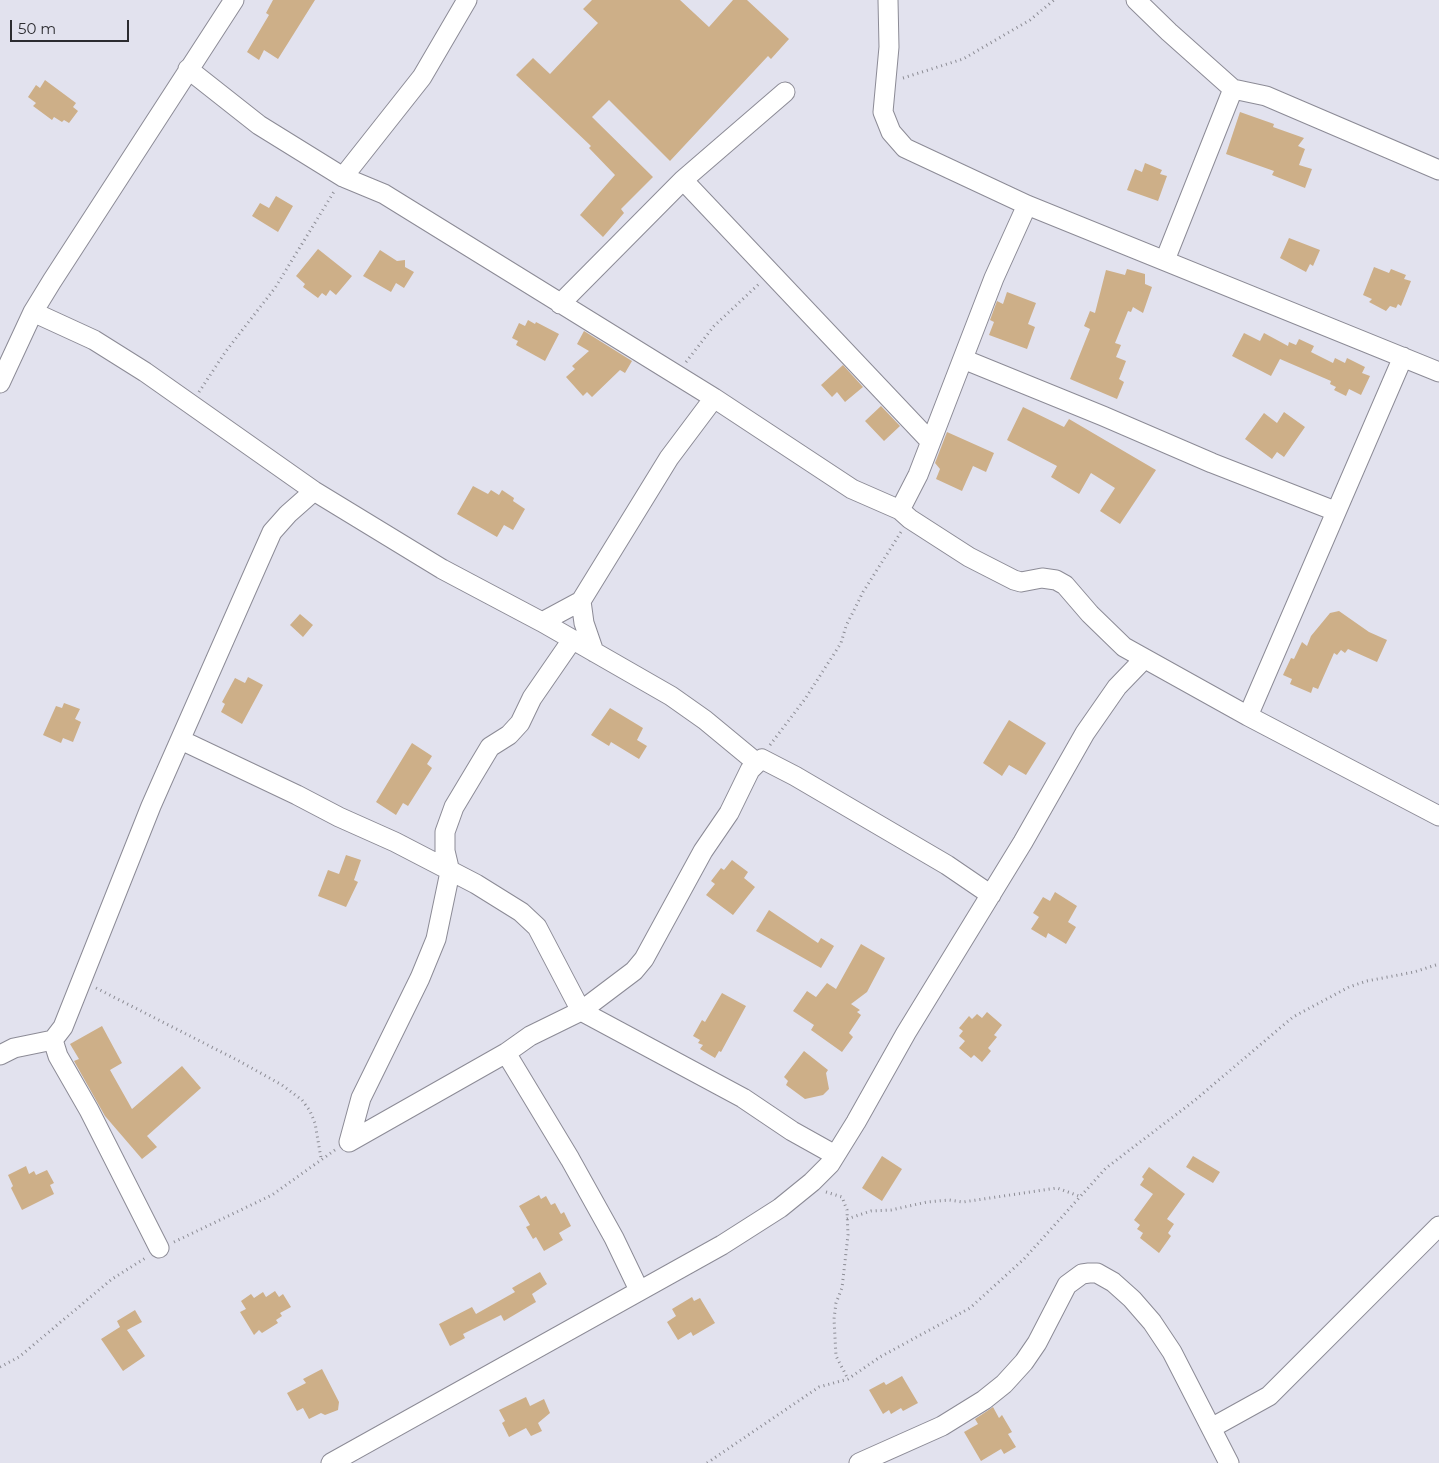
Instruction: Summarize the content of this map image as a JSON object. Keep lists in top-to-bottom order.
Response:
{
  "scale_bar": "50 m"
}
